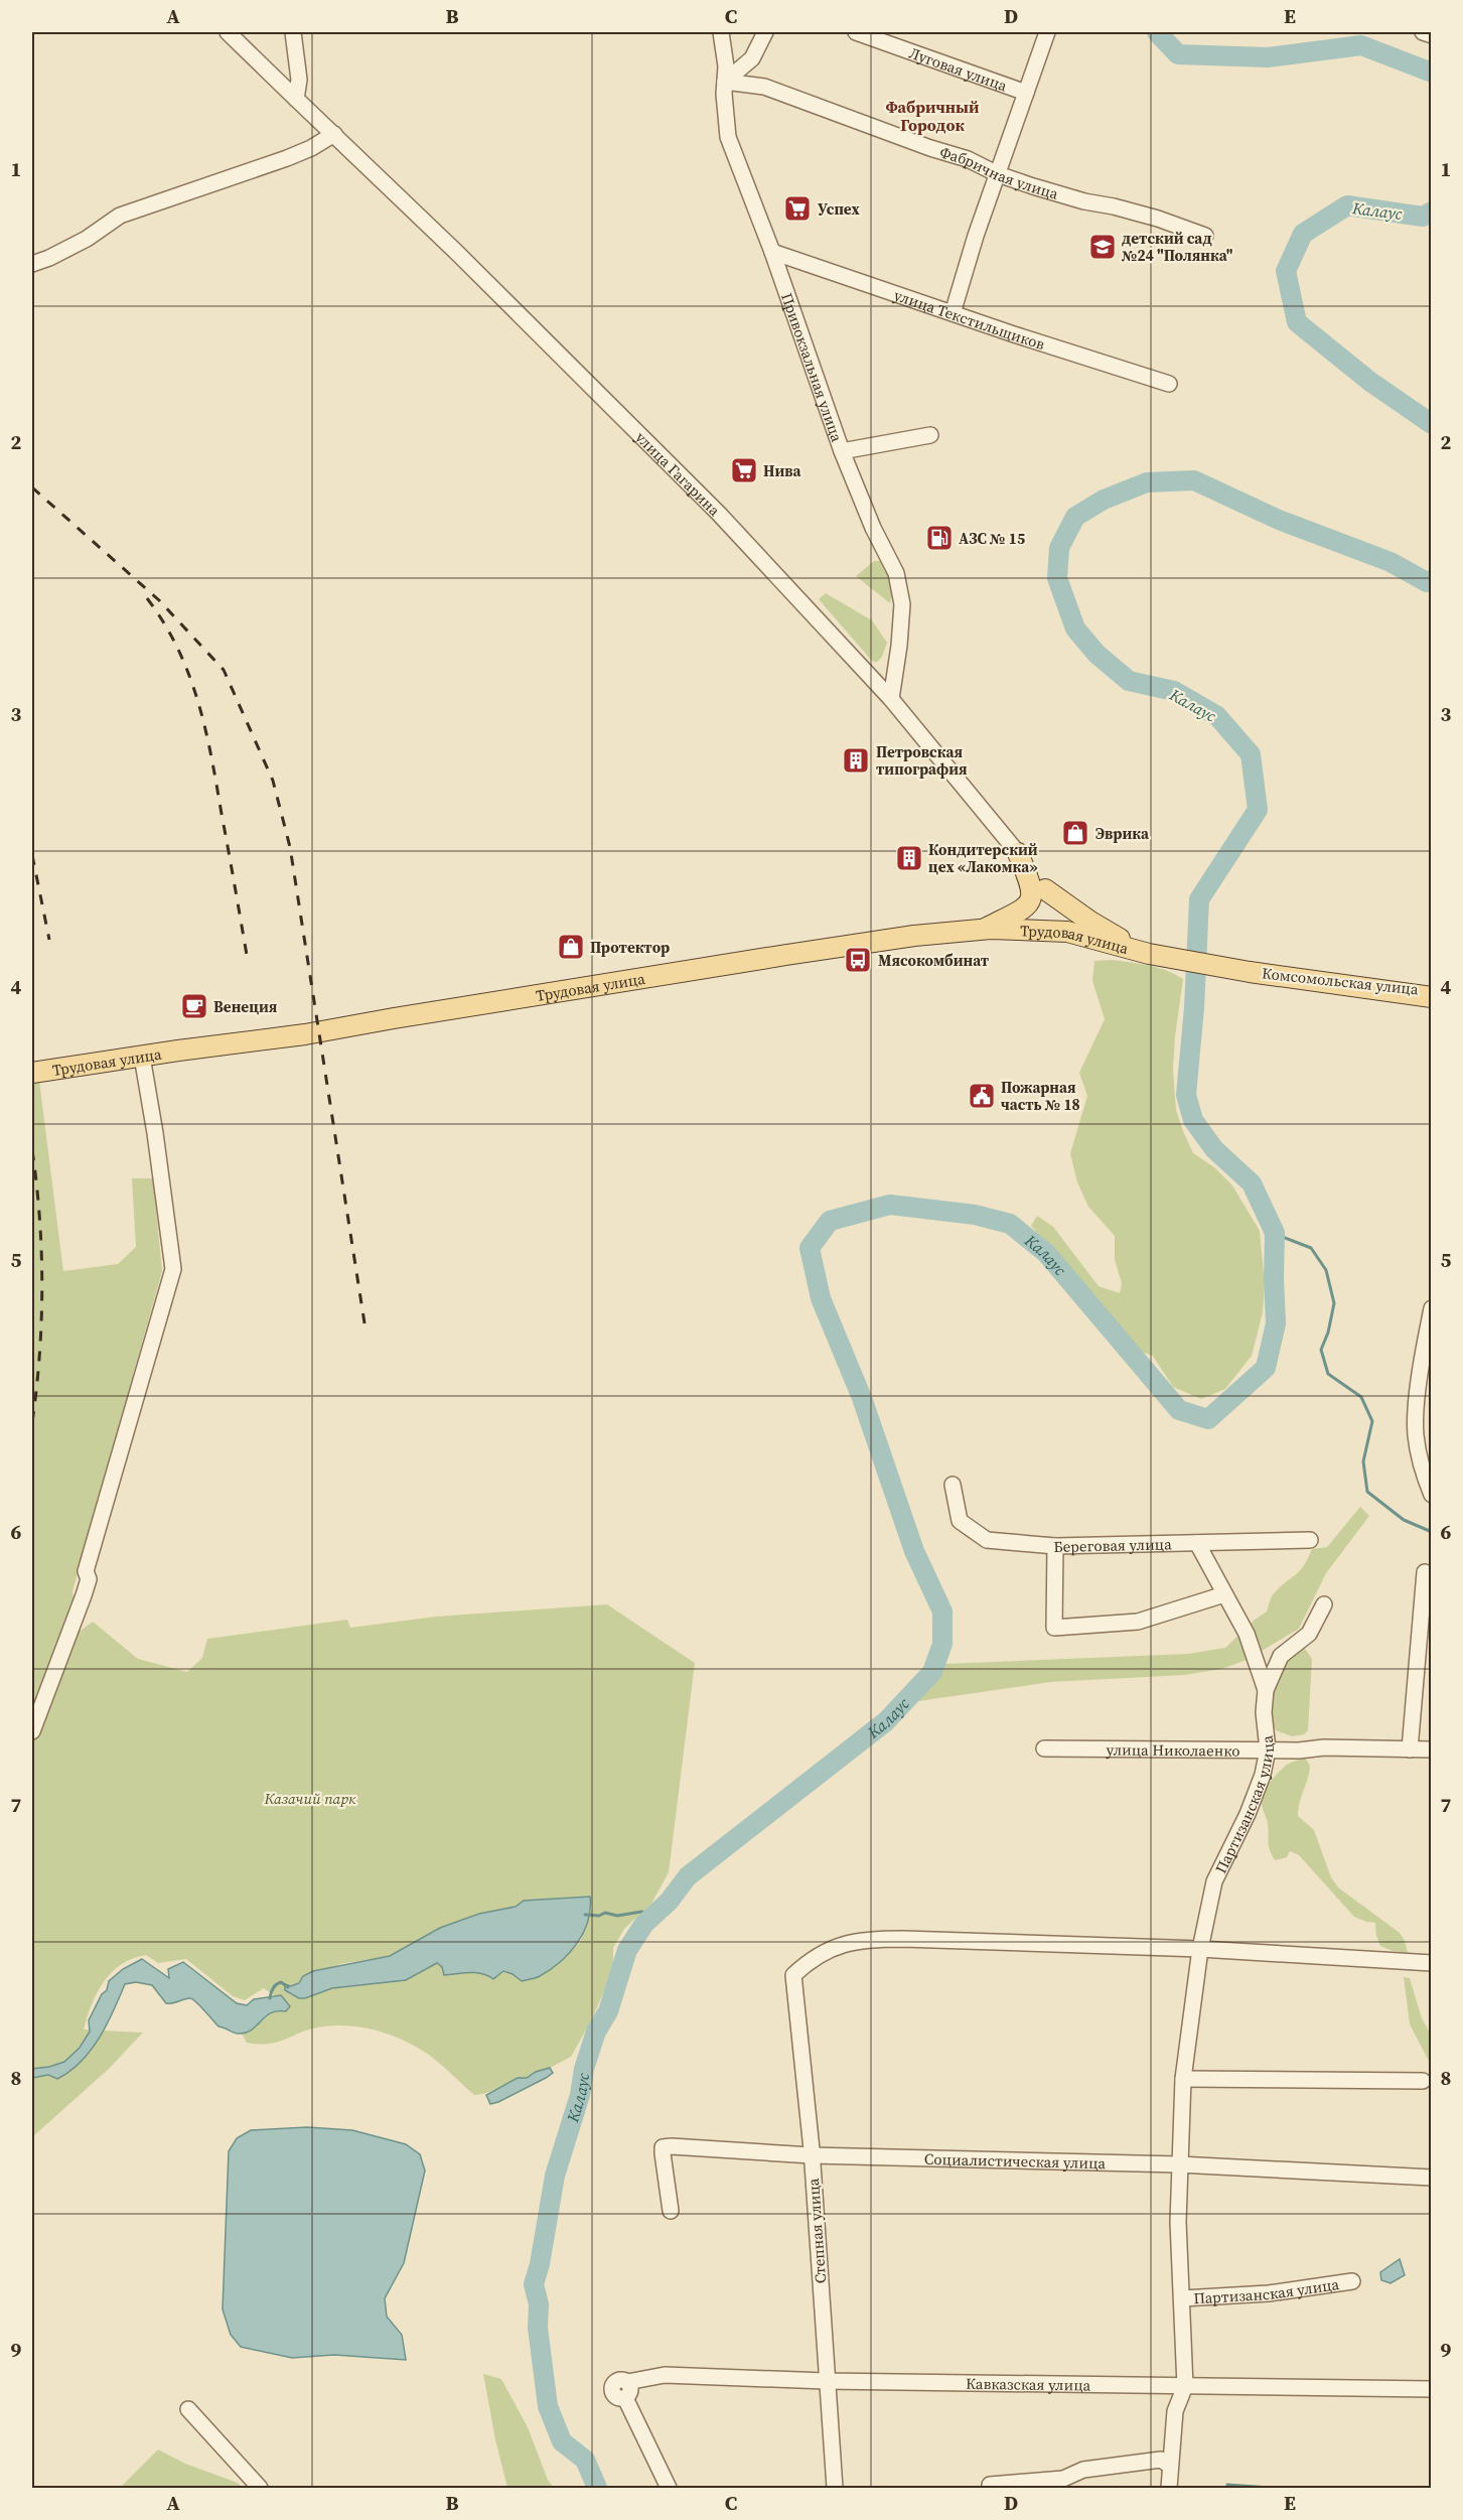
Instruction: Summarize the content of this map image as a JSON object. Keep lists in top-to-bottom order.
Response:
{
  "streets": {
    "main road": ["улица Гагарина", "Трудовая улица", "Комсомольская улица"],
    "street": [
      "Луговая улица",
      "Фабричная улица",
      "улица Текстильщиков",
      "Привокзальная улица",
      "Береговая улица",
      "улица Николаенко",
      "Партизанская улица",
      "Социалистическая улица",
      "Степная улица",
      "Кавказская улица"
    ]
  },
  "crossings": [
    ["Фабричная улица", "Привокзальная улица"],
    ["улица Текстильщиков", "Привокзальная улица"],
    ["Привокзальная улица", "улица Гагарина"],
    ["улица Гагарина", "Трудовая улица"],
    ["Береговая улица", "Партизанская улица"],
    ["улица Николаенко", "Партизанская улица"],
    ["Партизанская улица", "Социалистическая улица"],
    ["Партизанская улица", "Степная улица"],
    ["Партизанская улица", "Кавказская улица"],
    ["Социалистическая улица", "Степная улица"],
    ["Степная улица", "Кавказская улица"]
  ],
  "districts": ["Фабричный Городок"],
  "water": ["Калаус"],
  "parks": ["Казачий парк"],
  "places": {
    "supermarket": ["Успех", "Нива"],
    "school or university": ["детский сад №24 \"Полянка\""],
    "fuel station": ["АЗС № 15"],
    "building": ["Петровская типография", "Кондитерский цех «Лакомка»"],
    "shop": ["Эврика", "Протектор"],
    "bus stop": ["Мясокомбинат"],
    "cafe": ["Венеция"],
    "public building": ["Пожарная часть № 18"]
  },
  "grid": {
    "columns": [
      "A",
      "B",
      "C",
      "D",
      "E"
    ],
    "rows": [
      "1",
      "2",
      "3",
      "4",
      "5",
      "6",
      "7",
      "8",
      "9"
    ]
  }
}
